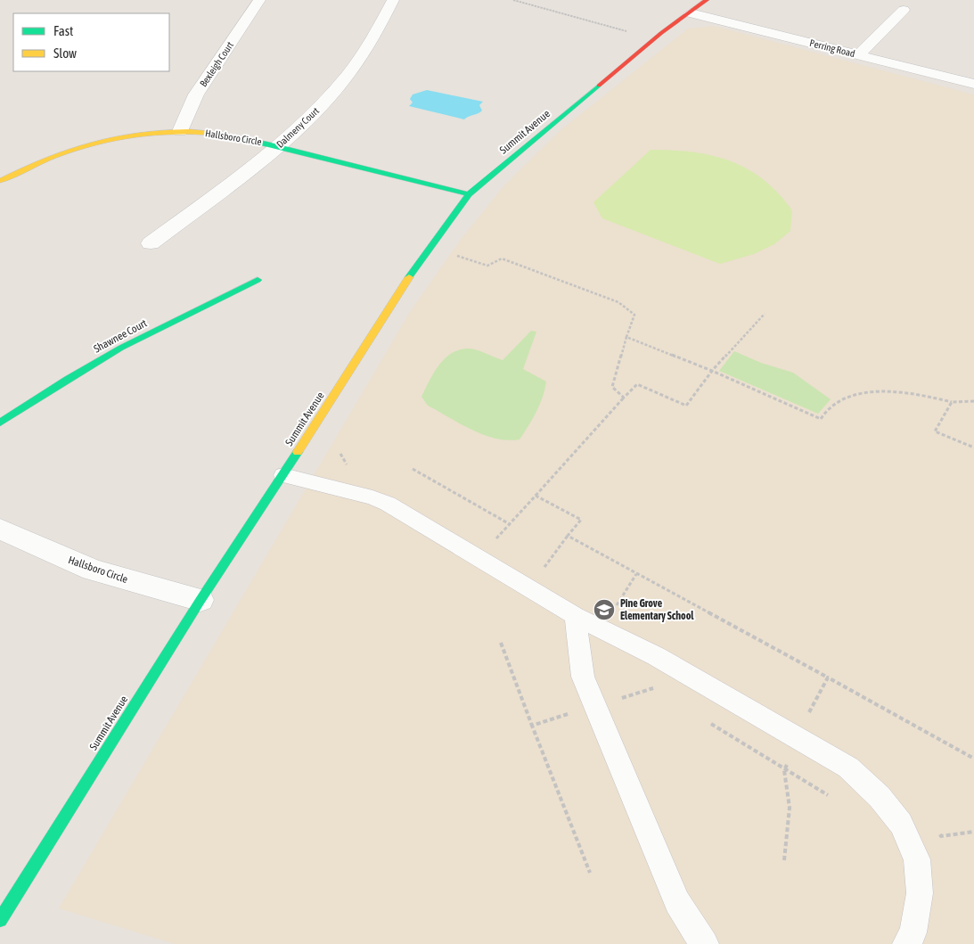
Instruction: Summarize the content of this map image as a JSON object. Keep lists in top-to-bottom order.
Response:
{
  "streets": {
    "street": [
      "Perring Road",
      "Bexleigh Court",
      "Dalmeny Court",
      "Summit Avenue",
      "Hallsboro Circle",
      "Shawnee Court"
    ]
  },
  "crossings": [
    ["Perring Road", "Summit Avenue"],
    ["Bexleigh Court", "Hallsboro Circle"],
    ["Dalmeny Court", "Hallsboro Circle"],
    ["Summit Avenue", "Hallsboro Circle"]
  ],
  "places": {
    "school or university": ["Pine Grove Elementary School"]
  },
  "legend": ["Fast", "Slow"]
}
